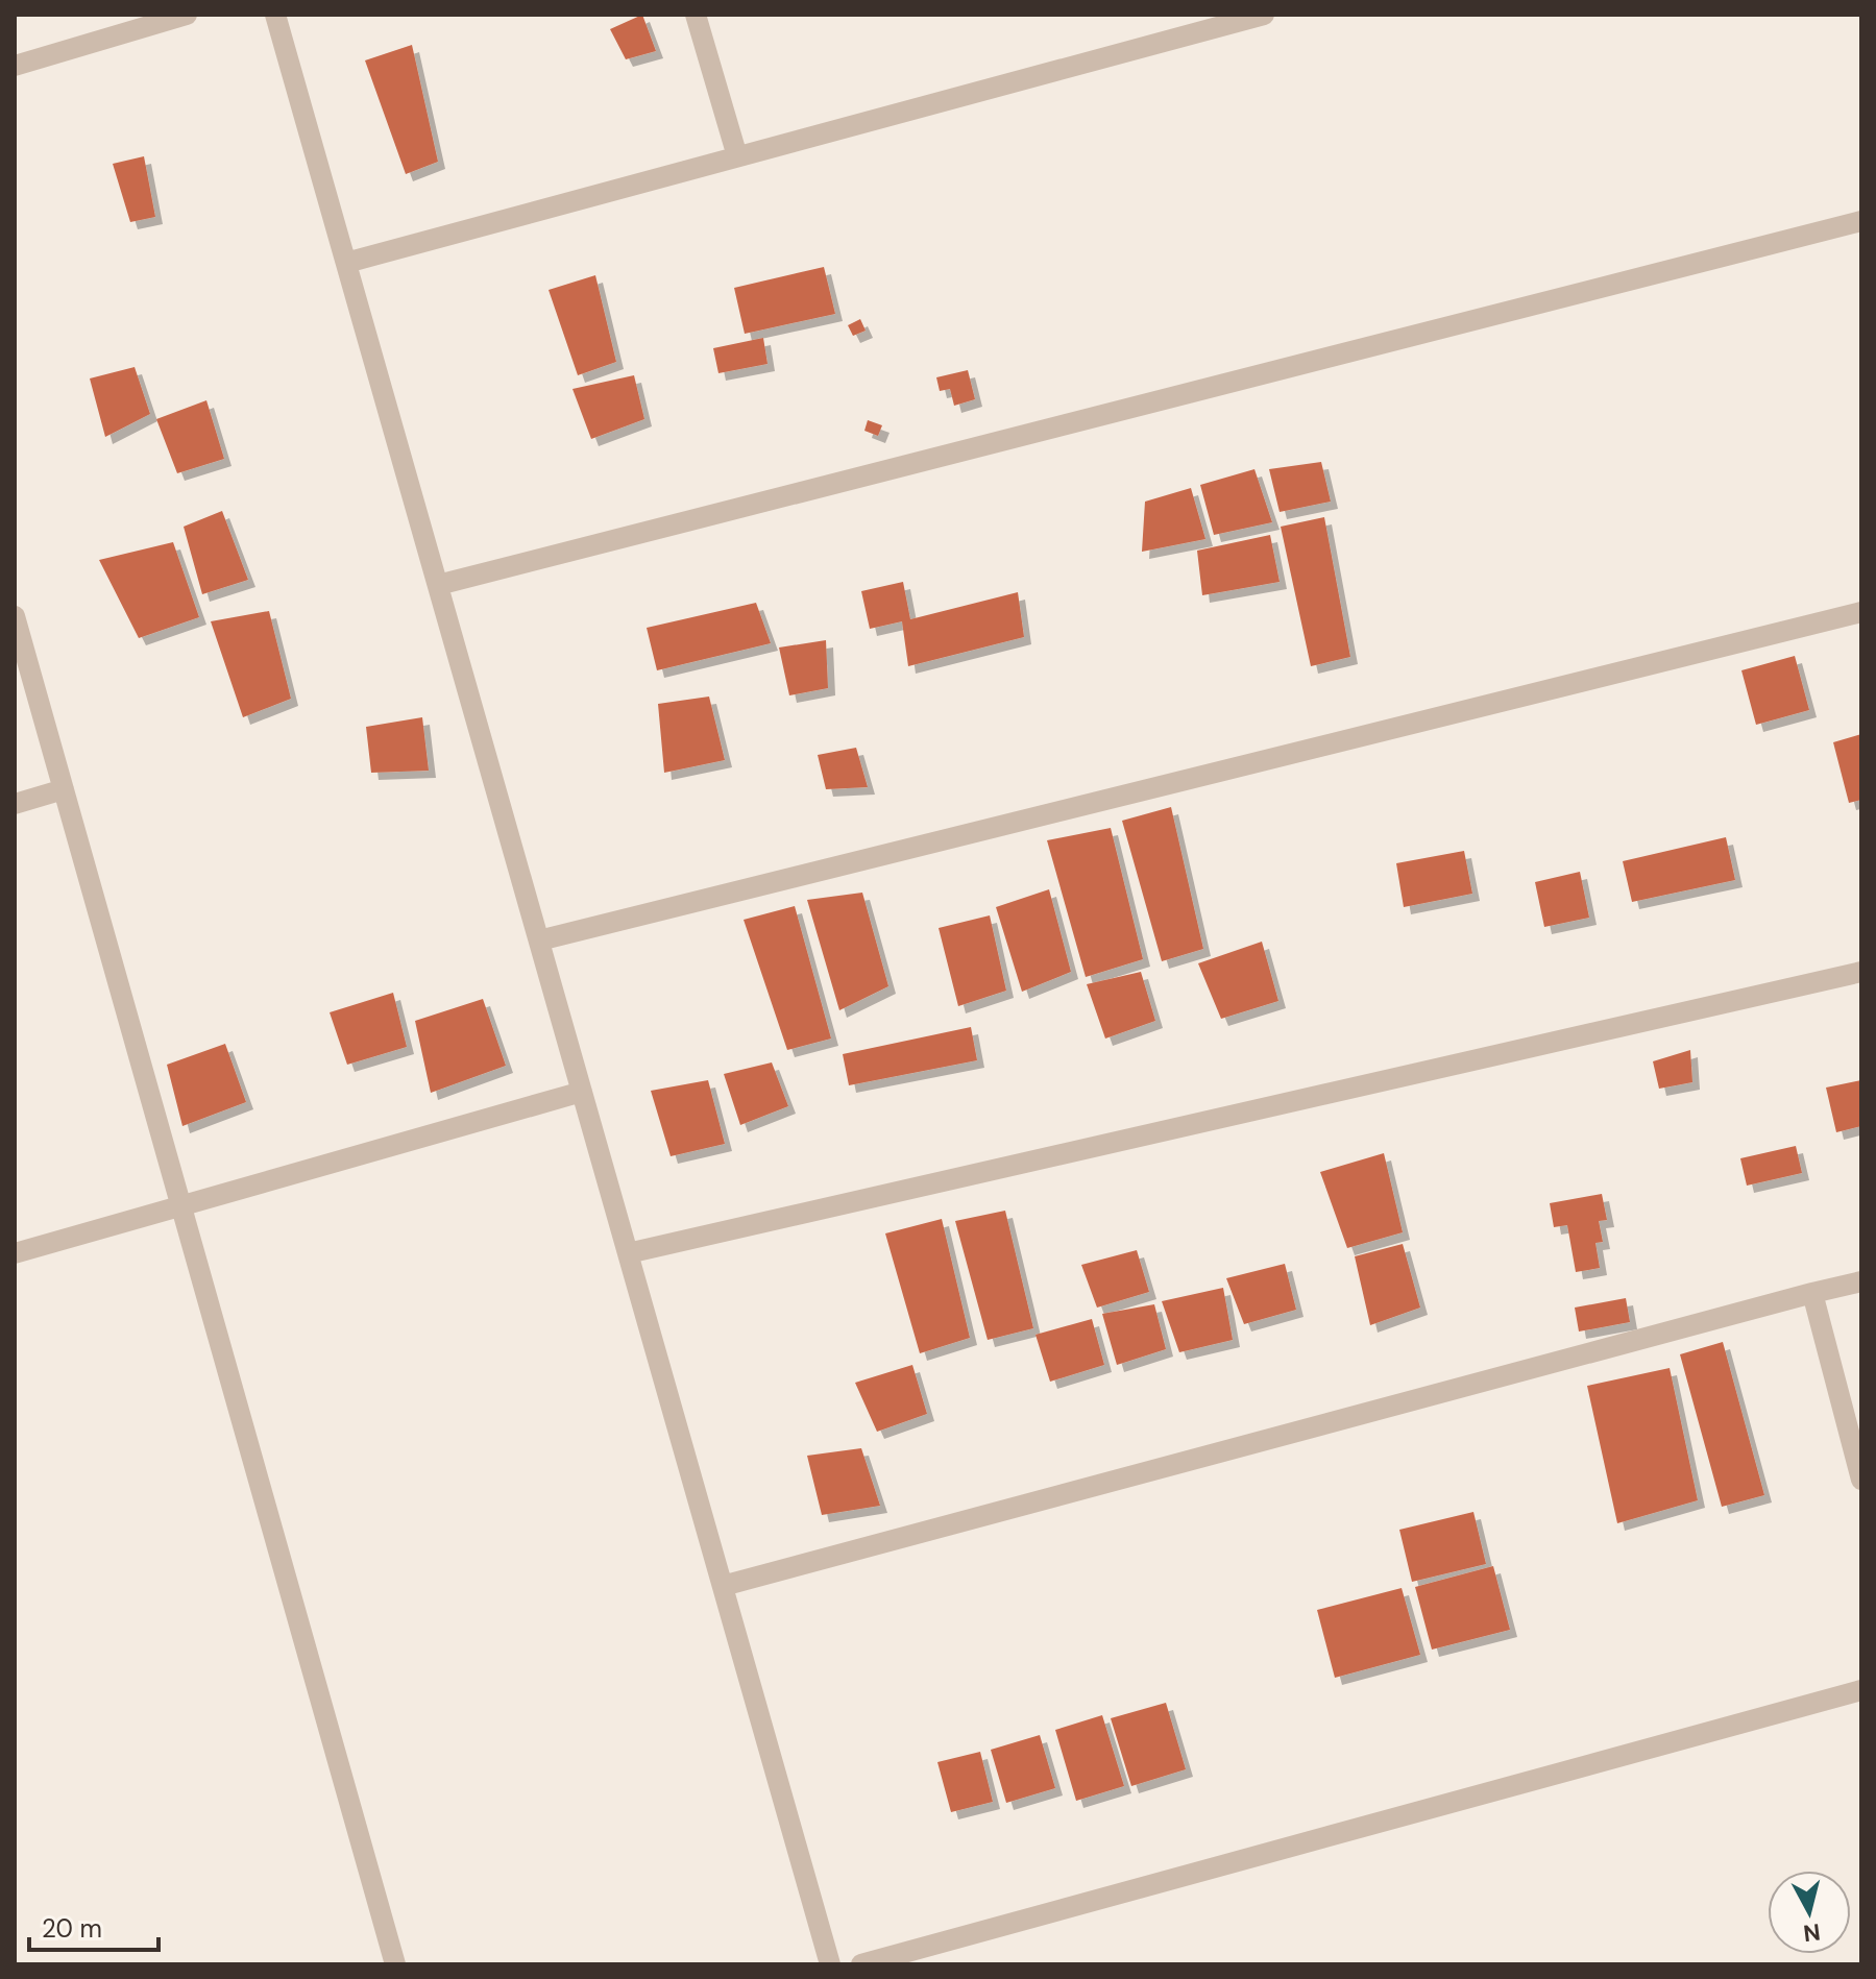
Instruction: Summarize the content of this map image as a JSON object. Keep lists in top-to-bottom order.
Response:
{
  "scale_bar": "20 m",
  "north": "bottom"
}
